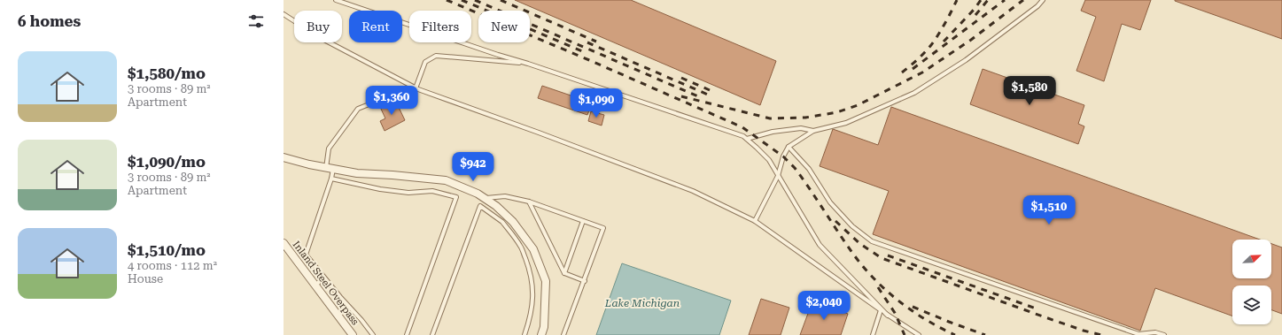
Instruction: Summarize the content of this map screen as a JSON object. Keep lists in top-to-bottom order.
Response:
{
  "streets": {
    "street": ["Inland Steel Overpass"]
  },
  "water": ["Lake Michigan"],
  "north": "top right",
  "page": {
    "heading": "6 homes",
    "chip": [
      "Buy",
      "Rent",
      "Filters",
      "New"
    ],
    "list": [
      {
        "name": "$1,580/mo",
        "note": "3 rooms · 89 m² · Apartment"
      },
      {
        "name": "$1,090/mo",
        "note": "3 rooms · 89 m² · Apartment"
      },
      {
        "name": "$1,510/mo",
        "note": "4 rooms · 112 m² · House"
      }
    ],
    "price": [
      "$1,580",
      "$1,360",
      "$1,090",
      "$942",
      "$1,510",
      "$2,040"
    ]
  }
}
